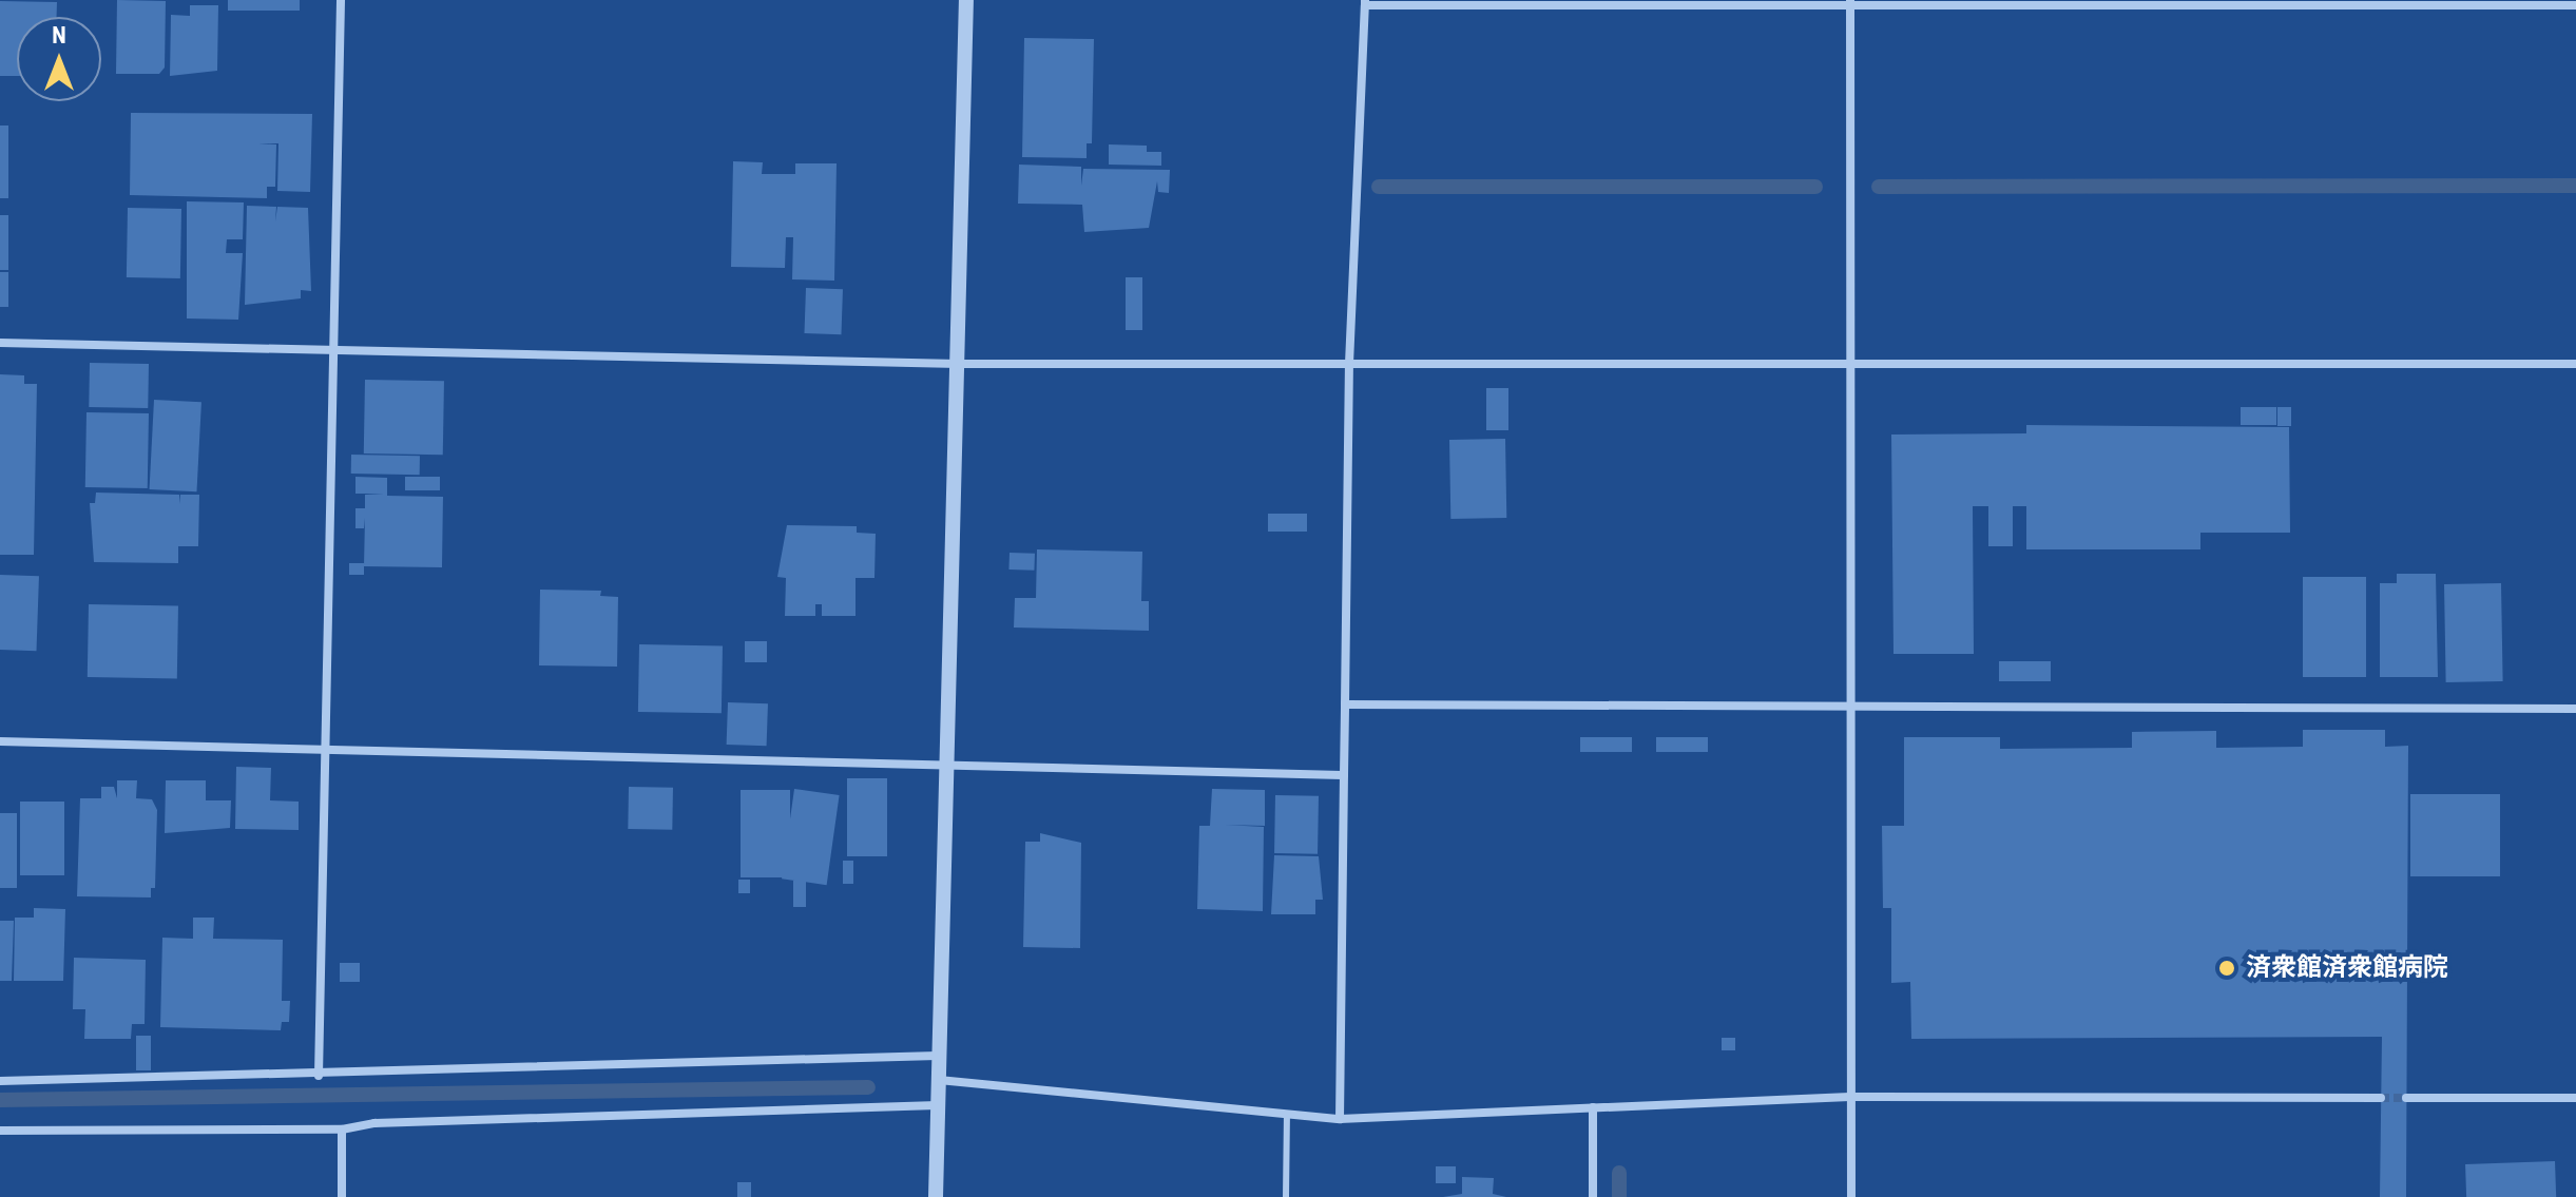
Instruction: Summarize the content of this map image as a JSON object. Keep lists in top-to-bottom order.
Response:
{
  "places": ["済衆館済衆館病院"],
  "north": "top"
}
